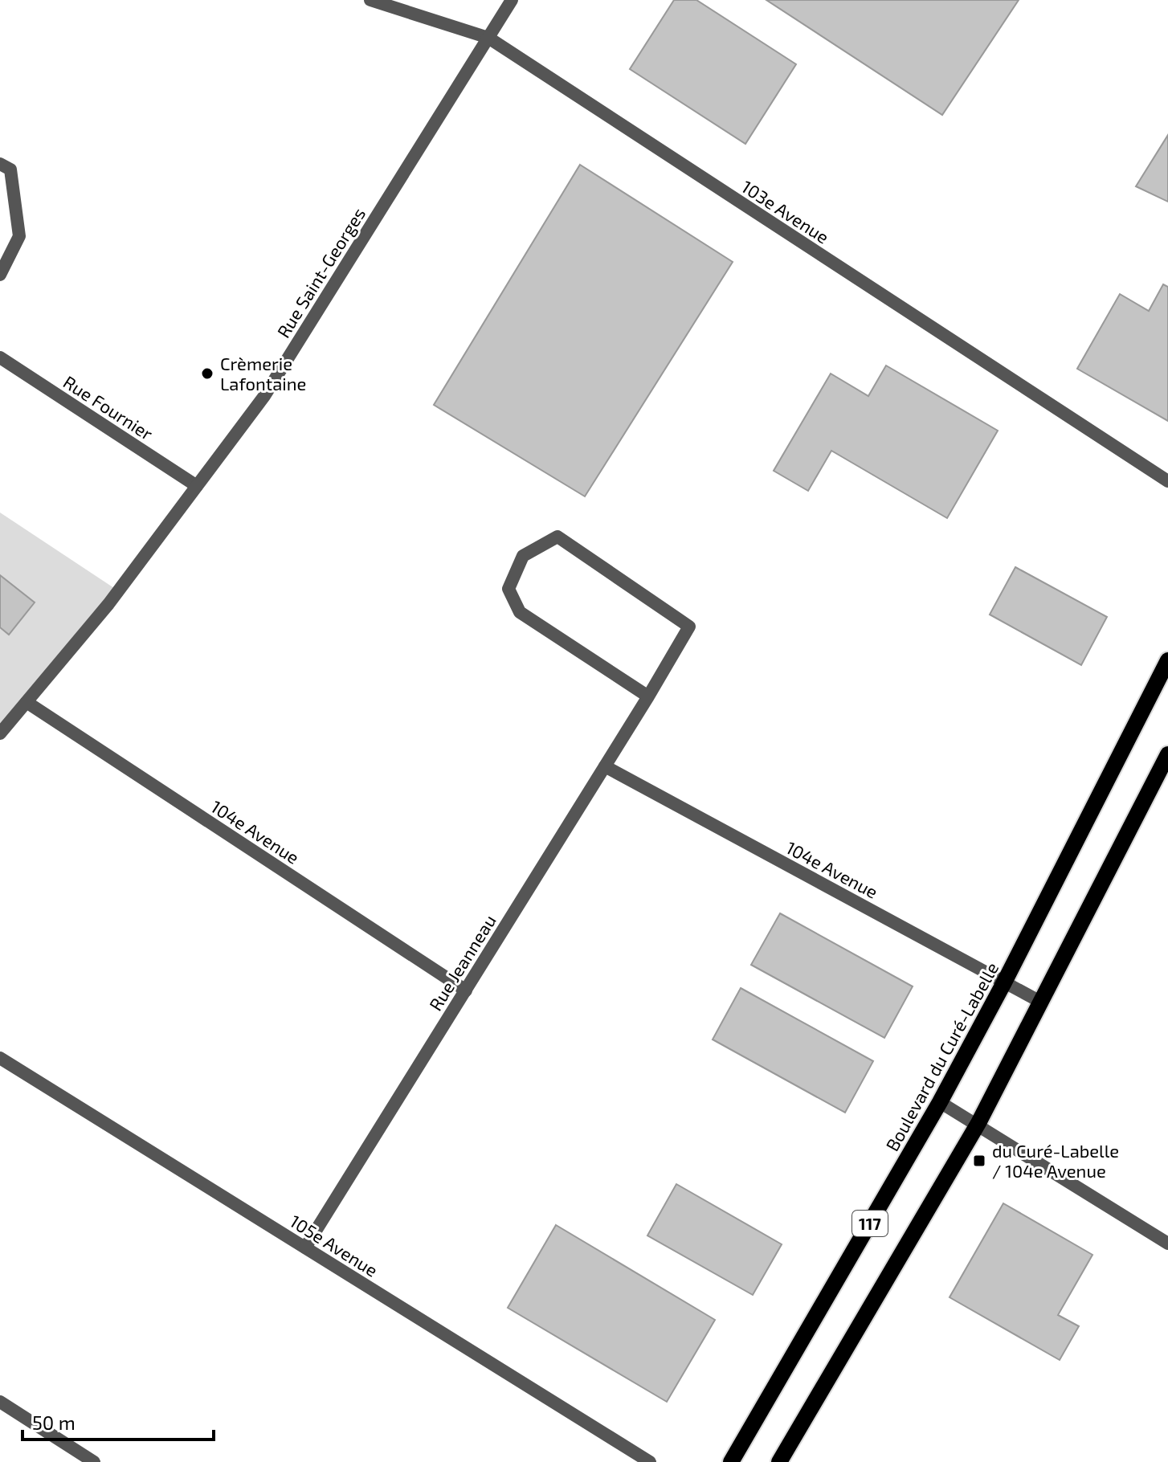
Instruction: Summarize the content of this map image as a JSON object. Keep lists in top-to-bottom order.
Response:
{
  "streets": {
    "main road": ["Boulevard du Curé-Labelle", "117"],
    "street": [
      "103e Avenue",
      "Rue Saint-Georges",
      "Rue Fournier",
      "104e Avenue",
      "Rue Jeanneau",
      "105e Avenue"
    ]
  },
  "crossings": [
    ["103e Avenue", "Rue Saint-Georges"],
    ["Rue Saint-Georges", "Rue Fournier"],
    ["Rue Saint-Georges", "104e Avenue"],
    ["104e Avenue", "Rue Jeanneau"],
    ["104e Avenue", "Boulevard du Curé-Labelle"],
    ["104e Avenue", "117"],
    ["Rue Jeanneau", "105e Avenue"]
  ],
  "places": {
    "other": ["Crèmerie Lafontaine"],
    "transit": ["du Curé-Labelle / 104e Avenue"]
  },
  "scale_bar": "50 m"
}
